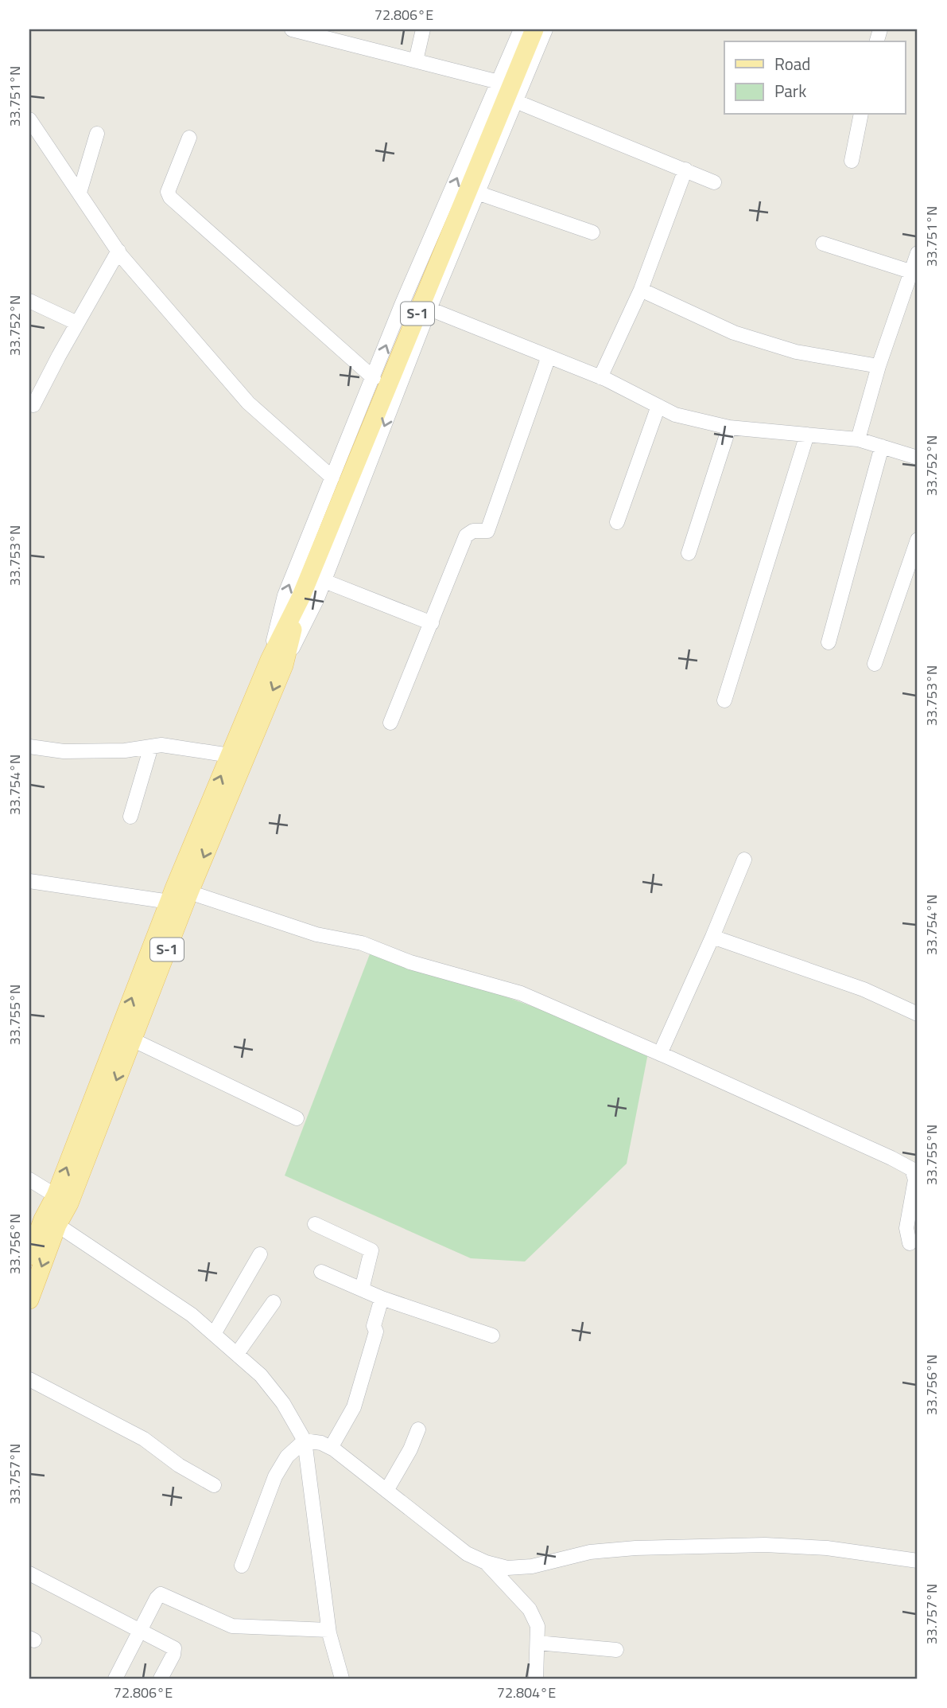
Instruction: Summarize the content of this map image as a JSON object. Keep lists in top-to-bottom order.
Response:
{
  "streets": {
    "main road": ["S-1"]
  },
  "legend": ["Road", "Park"],
  "coordinates": [
    "72.806°E",
    "33.751°N",
    "33.752°N",
    "33.753°N",
    "33.754°N",
    "33.755°N",
    "33.756°N",
    "33.757°N",
    "72.804°E"
  ]
}
